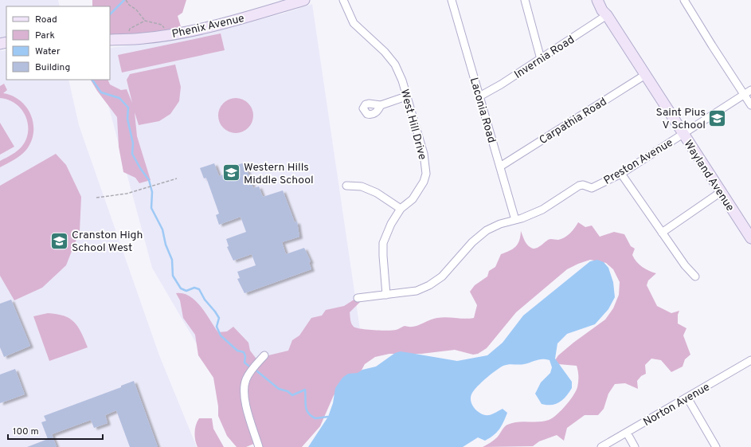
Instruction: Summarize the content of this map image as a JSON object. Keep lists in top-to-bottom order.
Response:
{
  "streets": {
    "main road": ["Phenix Avenue", "Wayland Avenue"],
    "street": [
      "Invernia Road",
      "Laconia Road",
      "Carpathia Road",
      "West Hill Drive",
      "Preston Avenue",
      "Norton Avenue"
    ]
  },
  "crossings": [
    ["Invernia Road", "Laconia Road"],
    ["Invernia Road", "Wayland Avenue"],
    ["Laconia Road", "Carpathia Road"],
    ["Laconia Road", "Preston Avenue"],
    ["Carpathia Road", "Wayland Avenue"],
    ["West Hill Drive", "Preston Avenue"],
    ["Preston Avenue", "Wayland Avenue"]
  ],
  "places": {
    "school or university": ["Saint Pius V School", "Western Hills Middle School", "Cranston High School West"]
  },
  "legend": [
    "Road",
    "Park",
    "Water",
    "Building"
  ],
  "scale_bar": "100 m"
}
